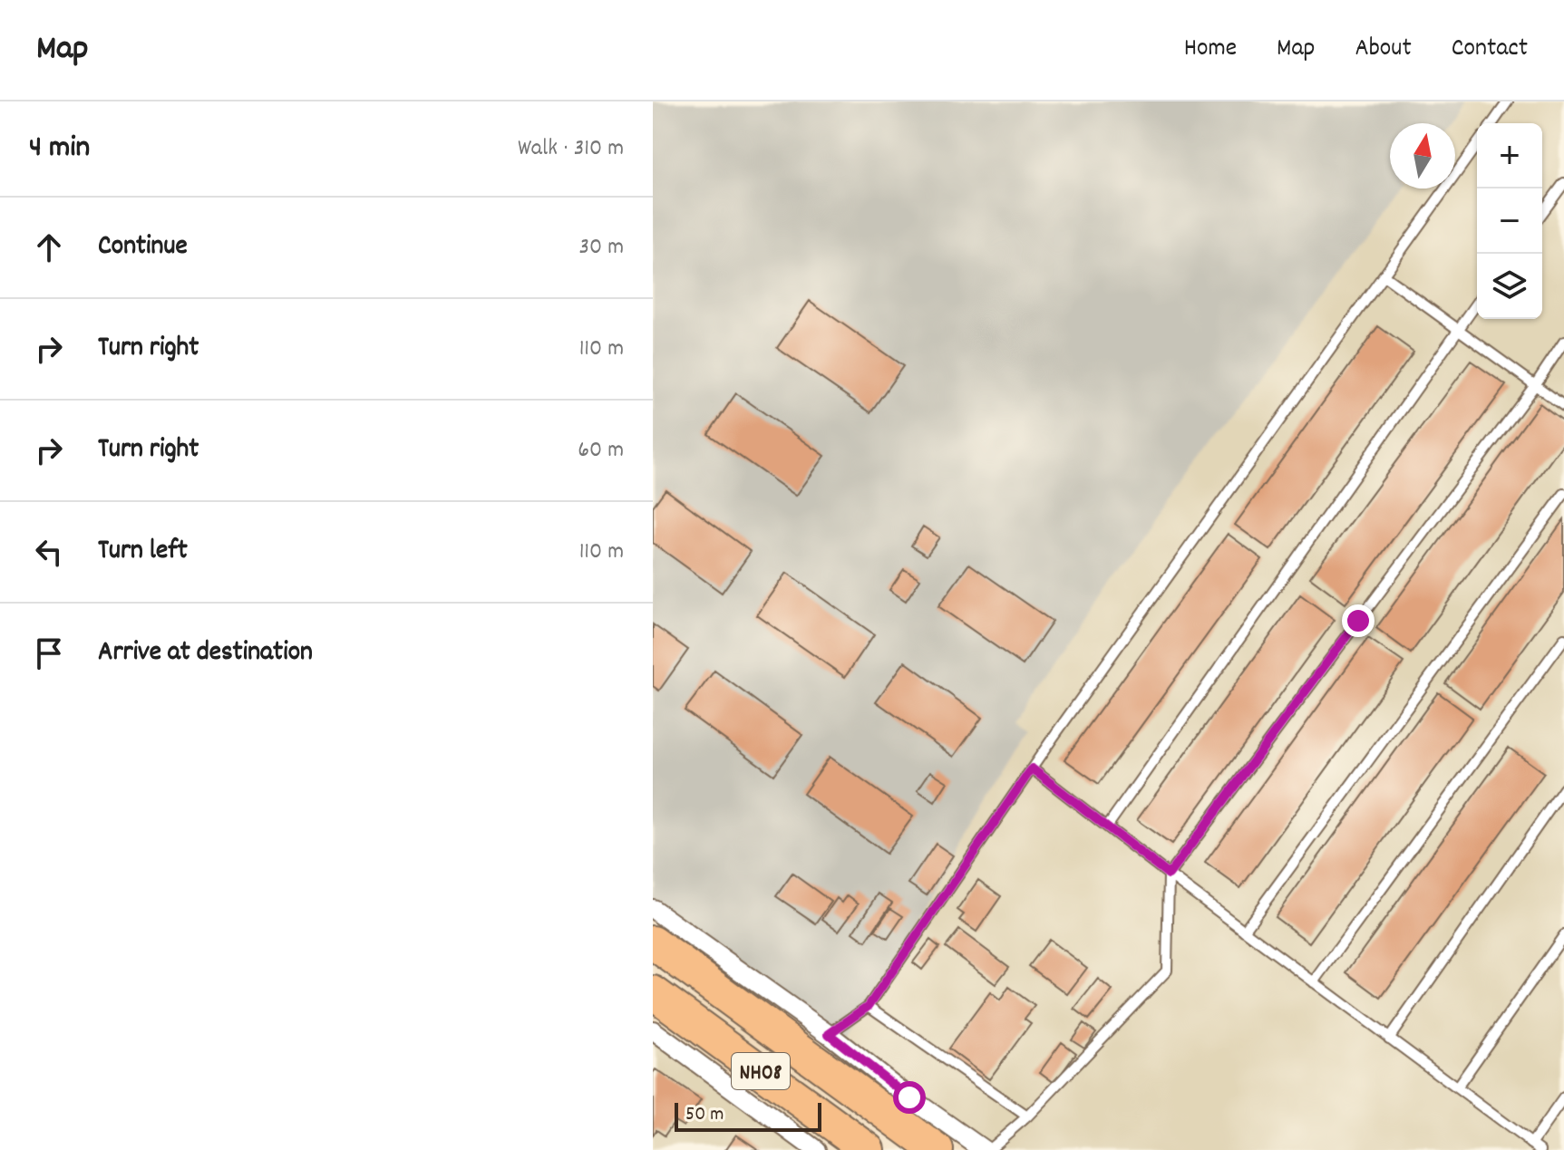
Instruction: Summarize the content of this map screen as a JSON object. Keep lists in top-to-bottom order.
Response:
{
  "streets": {
    "highway": ["NH08"]
  },
  "scale_bar": "50 m",
  "north": "top",
  "page": {
    "header": "Map",
    "nav": [
      "Home",
      "Map",
      "About",
      "Contact"
    ],
    "heading": ["4 min", "Walk · 310 m"],
    "map_buttons": ["+", "−"],
    "list": [
      ["Continue", "30 m"],
      ["Turn right", "110 m"],
      ["Turn right", "60 m"],
      ["Turn left", "110 m"],
      "Arrive at destination"
    ],
    "scale": "50 m"
  }
}
